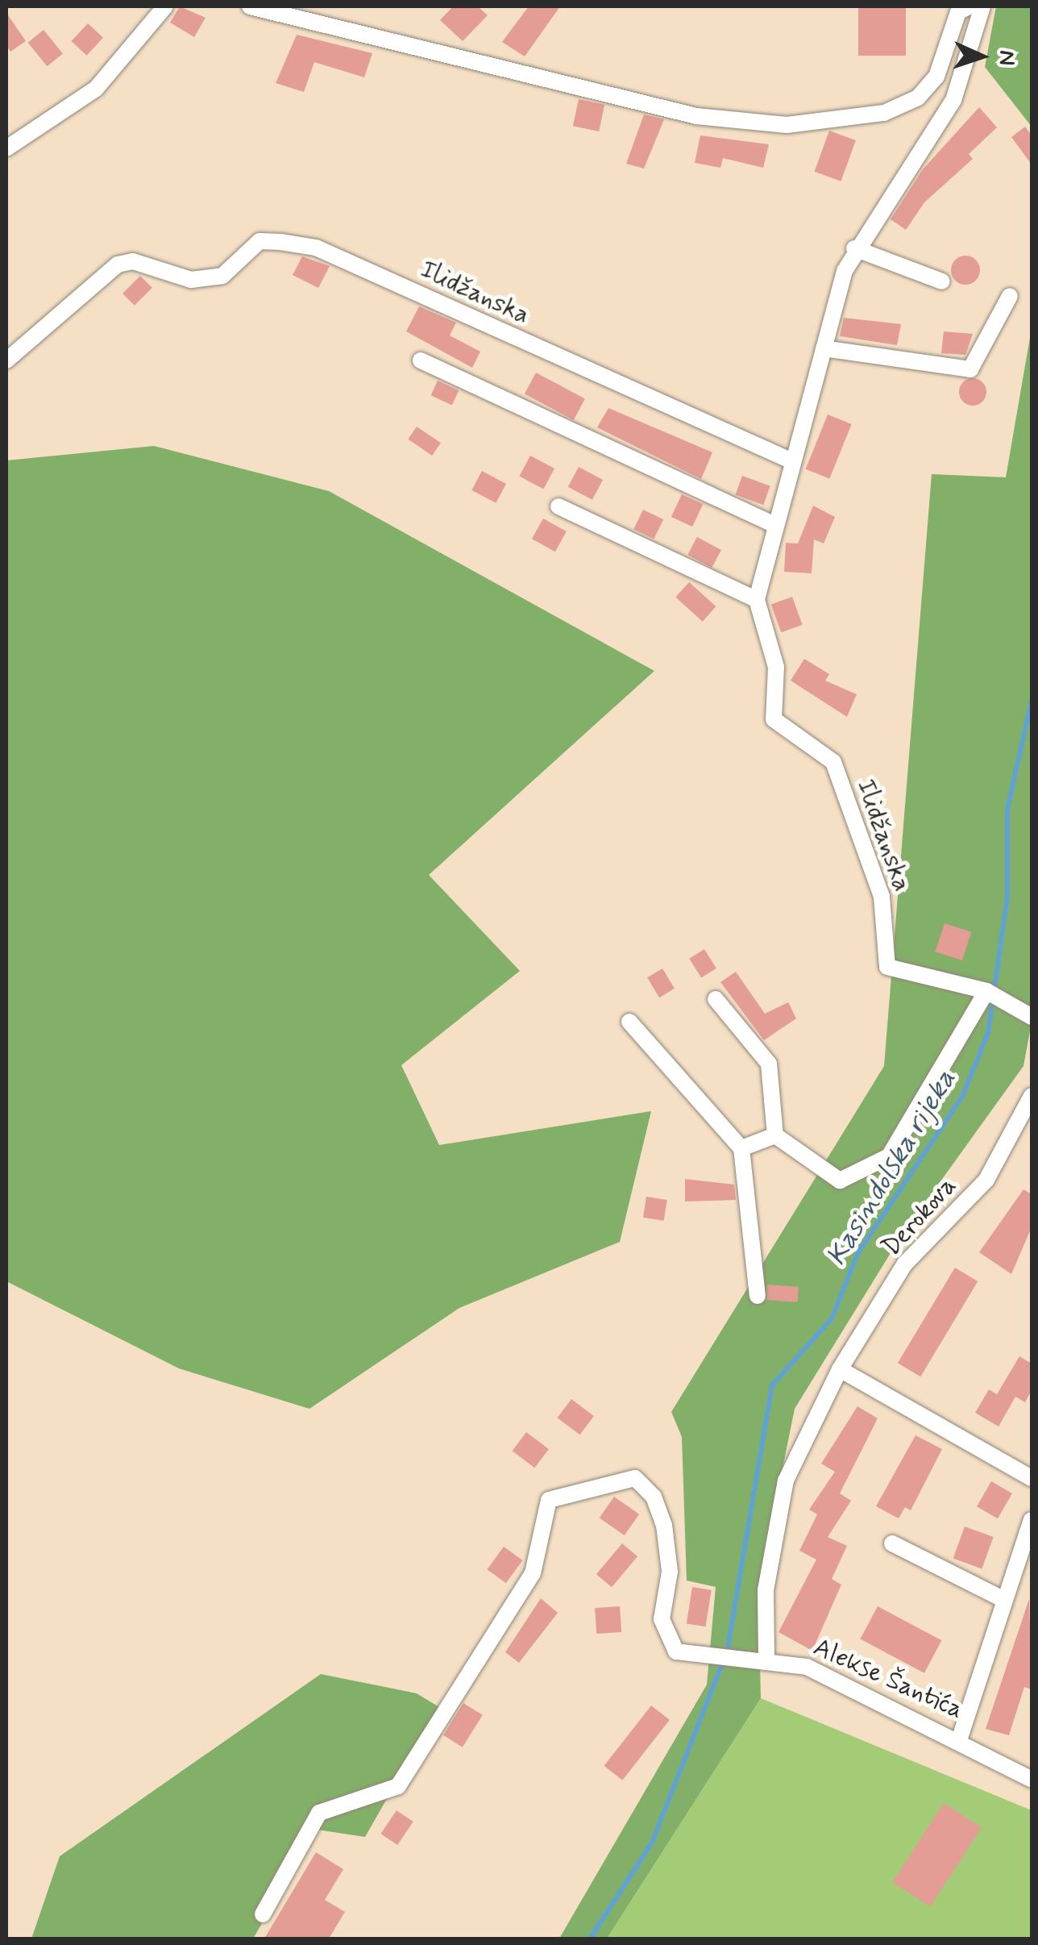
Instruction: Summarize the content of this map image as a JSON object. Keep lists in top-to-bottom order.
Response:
{
  "streets": {
    "street": ["Ilidžanska", "Derokova", "Alekse Šantića"]
  },
  "crossings": [
    ["Derokova", "Alekse Šantića"]
  ],
  "water": ["Kasindolska rijeka"],
  "north": "right"
}
